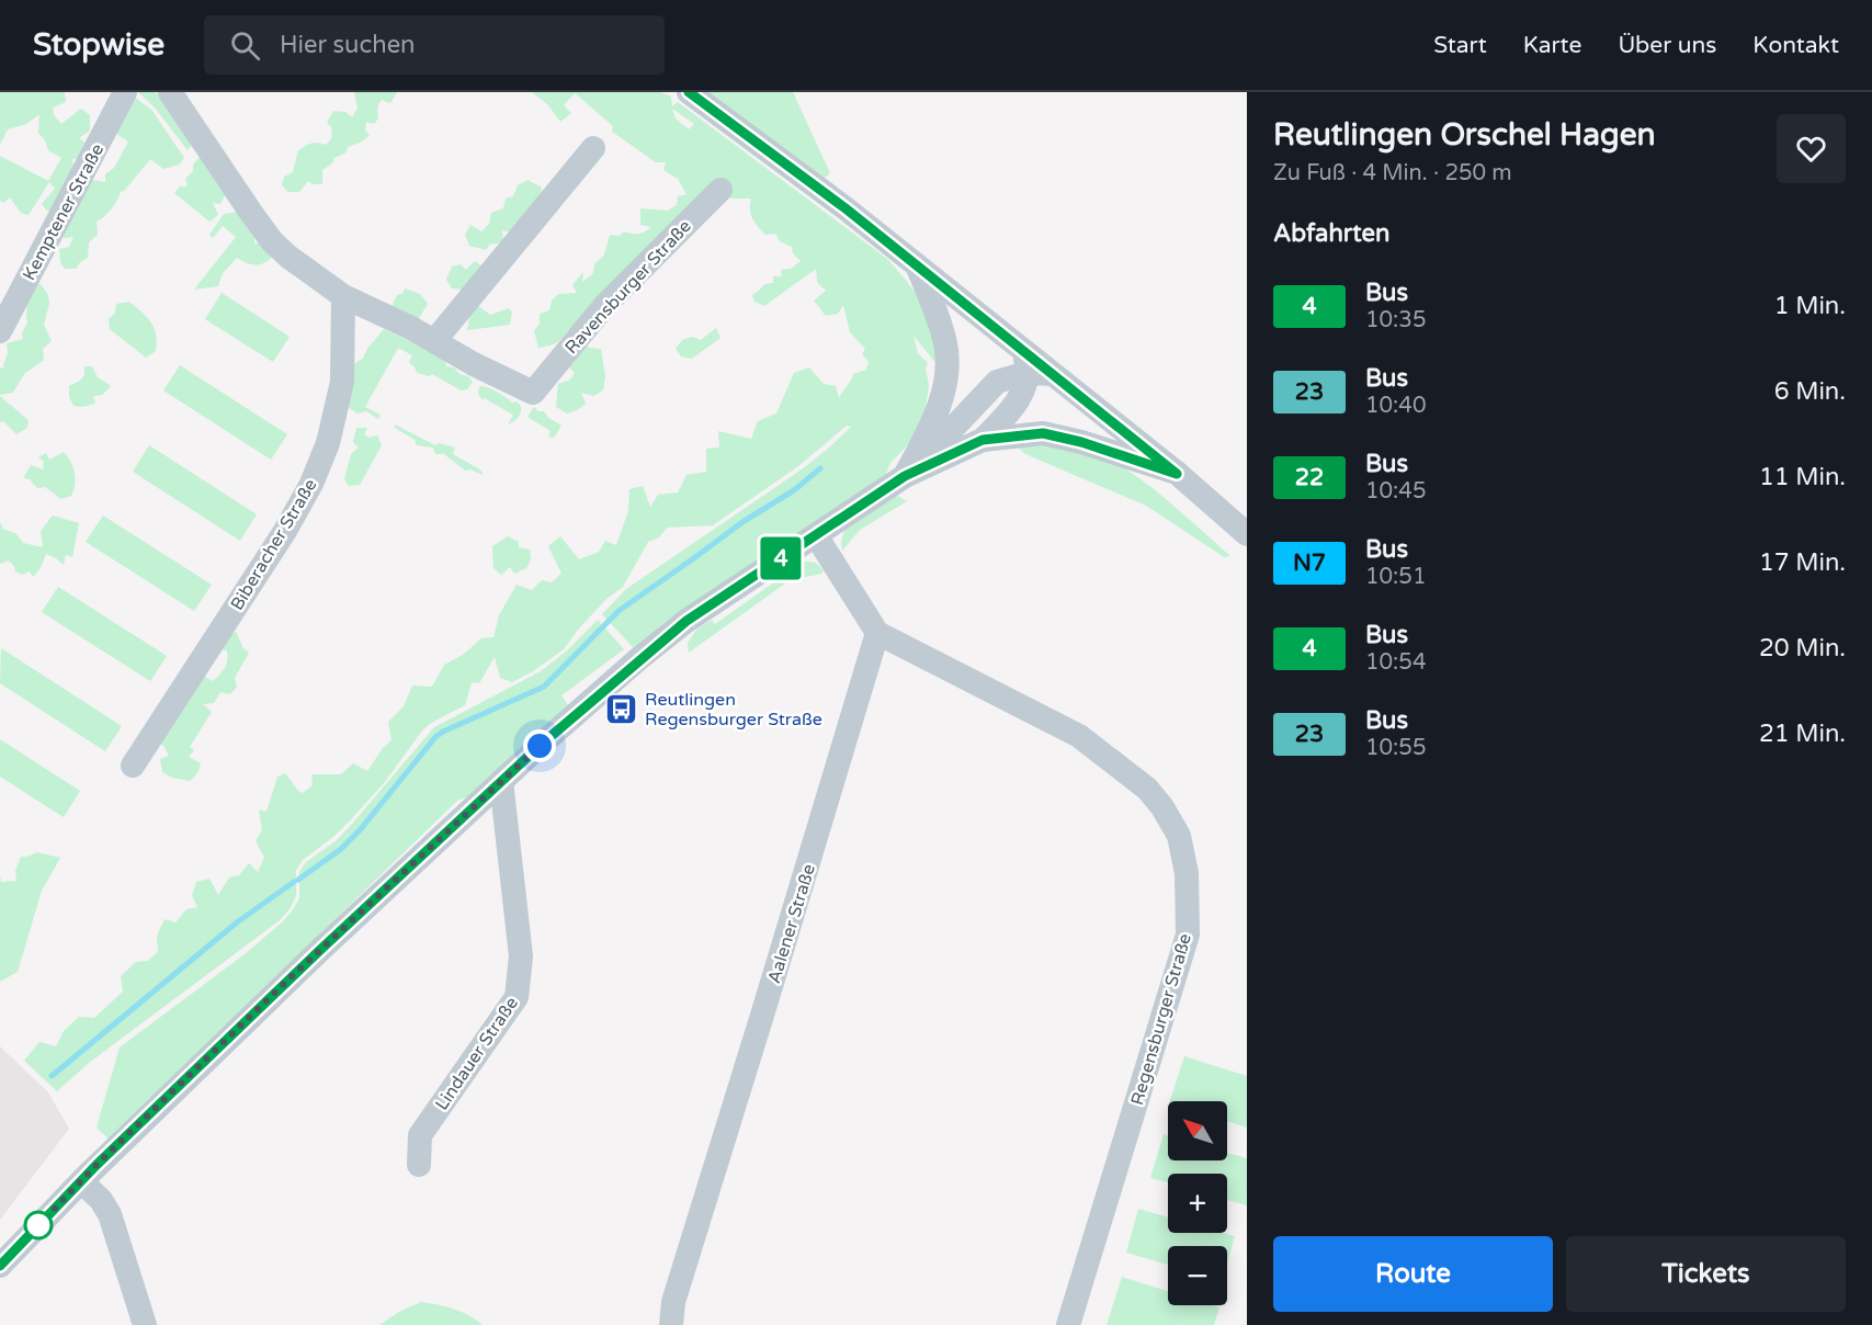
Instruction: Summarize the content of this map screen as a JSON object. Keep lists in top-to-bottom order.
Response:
{
  "streets": {
    "street": [
      "Kemptener Straße",
      "Ravensburger Straße",
      "Biberacher Straße",
      "Aalener Straße",
      "Regensburger Straße",
      "Lindauer Straße"
    ]
  },
  "crossings": [
    ["Ravensburger Straße", "Biberacher Straße"],
    ["Aalener Straße", "Regensburger Straße"]
  ],
  "places": {
    "bus stop": ["Reutlingen Regensburger Straße"]
  },
  "lines": ["bus line 4"],
  "north": "top left",
  "page": {
    "header": "Stopwise",
    "search": "Hier suchen",
    "nav": [
      "Start",
      "Karte",
      "Über uns",
      "Kontakt"
    ],
    "on_map": "4",
    "heading": [
      ["Reutlingen Orschel Hagen", "Zu Fuß · 4 Min. · 250 m"],
      "Abfahrten"
    ],
    "list": [
      {
        "mark": "4",
        "name": "Bus",
        "note": "10:35",
        "value": "1 Min."
      },
      {
        "mark": "23",
        "name": "Bus",
        "note": "10:40",
        "value": "6 Min."
      },
      {
        "mark": "22",
        "name": "Bus",
        "note": "10:45",
        "value": "11 Min."
      },
      {
        "mark": "N7",
        "name": "Bus",
        "note": "10:51",
        "value": "17 Min."
      },
      {
        "mark": "4",
        "name": "Bus",
        "note": "10:54",
        "value": "20 Min."
      },
      {
        "mark": "23",
        "name": "Bus",
        "note": "10:55",
        "value": "21 Min."
      }
    ],
    "map_buttons": ["+", "−"],
    "buttons": ["Route", "Tickets"]
  }
}
